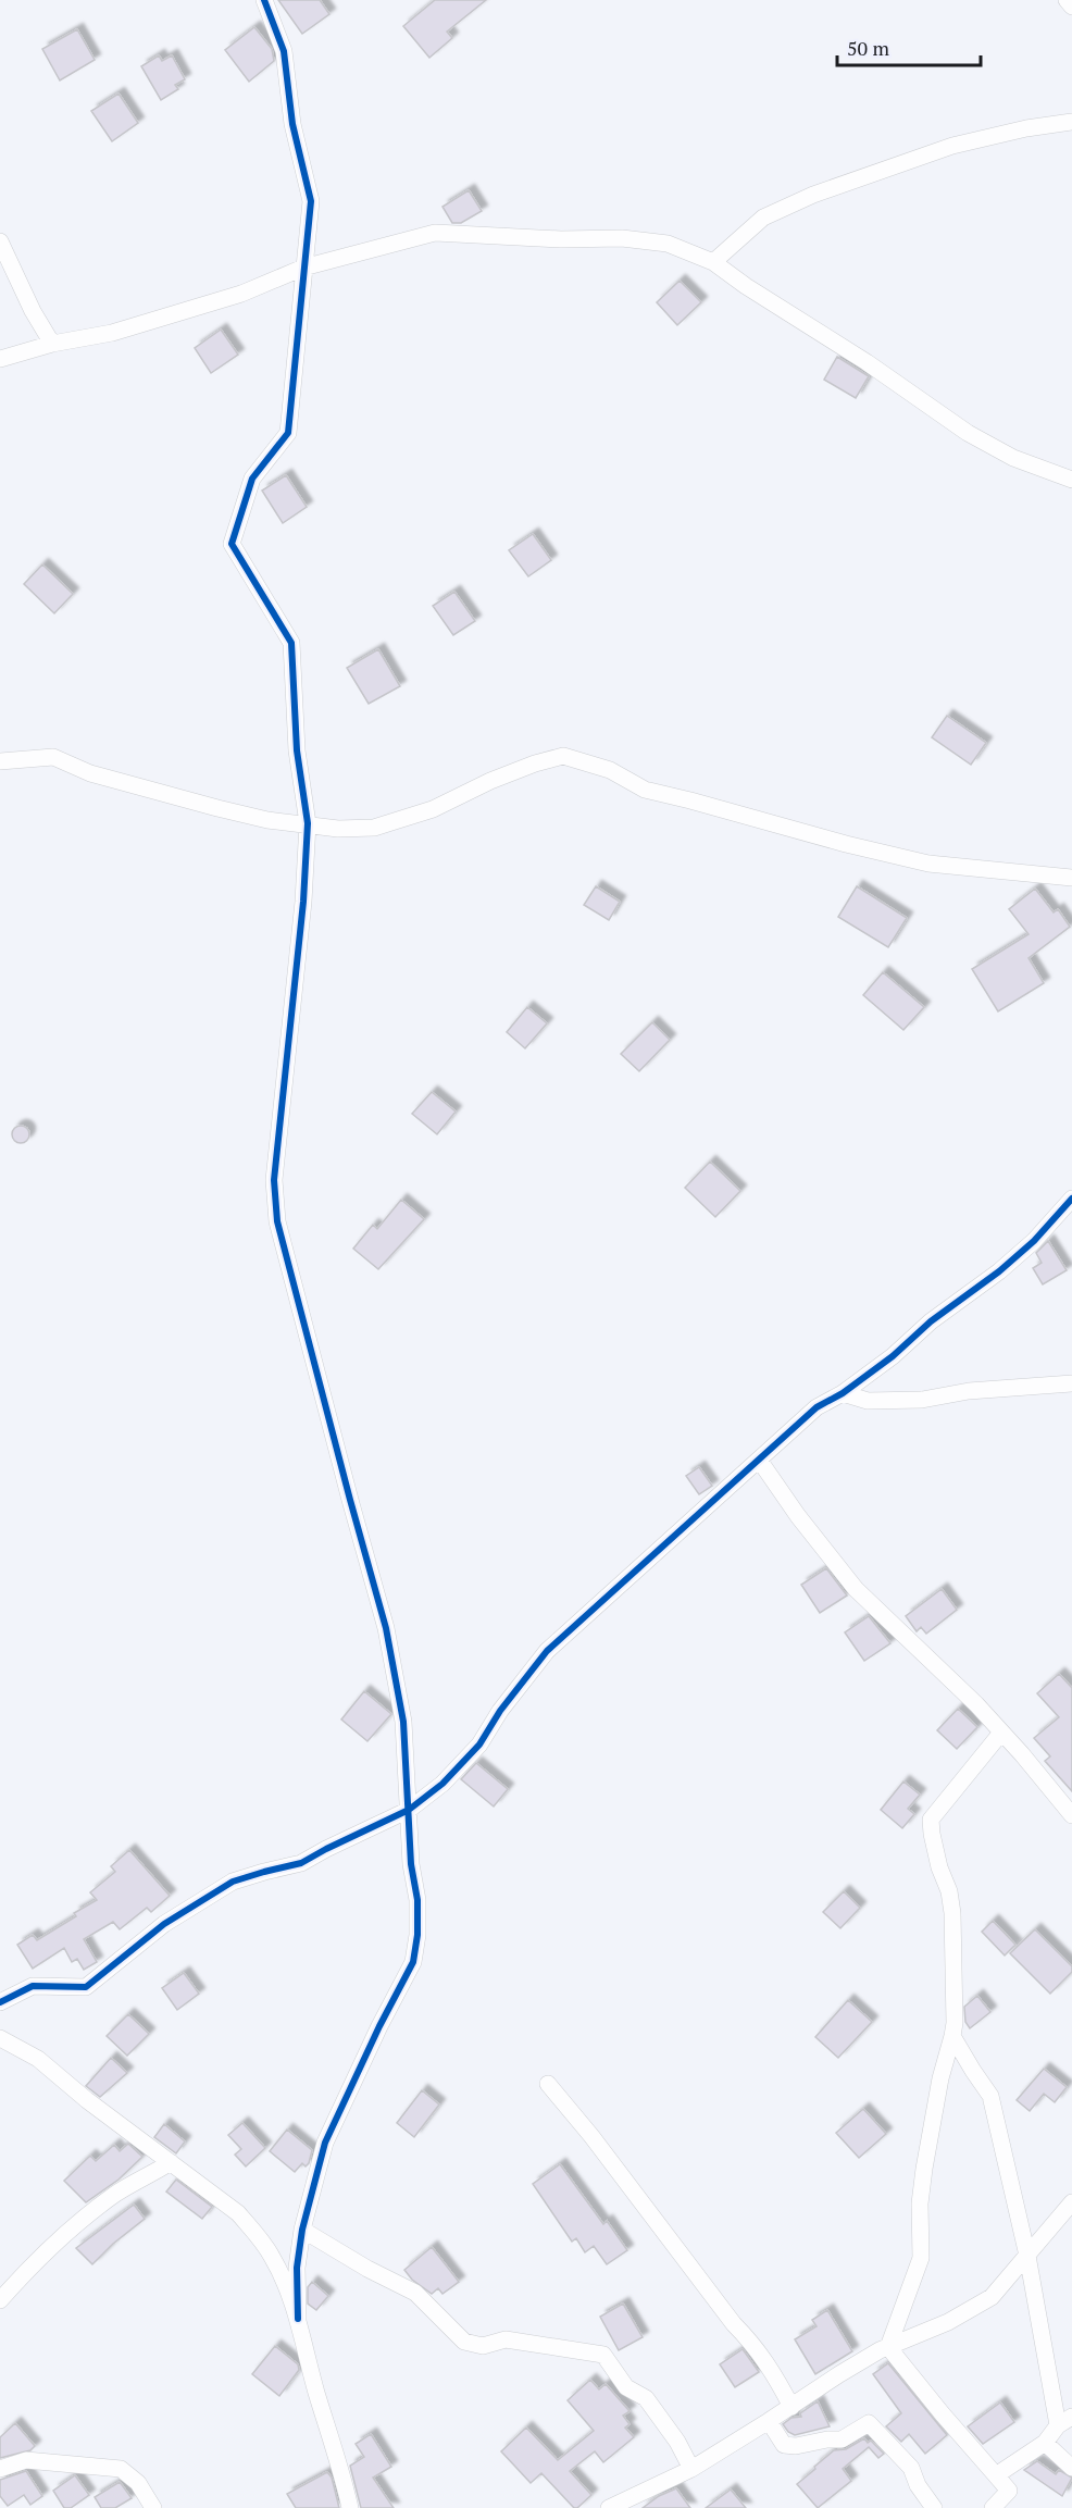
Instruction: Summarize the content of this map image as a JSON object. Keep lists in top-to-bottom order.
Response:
{
  "scale_bar": "50 m"
}
